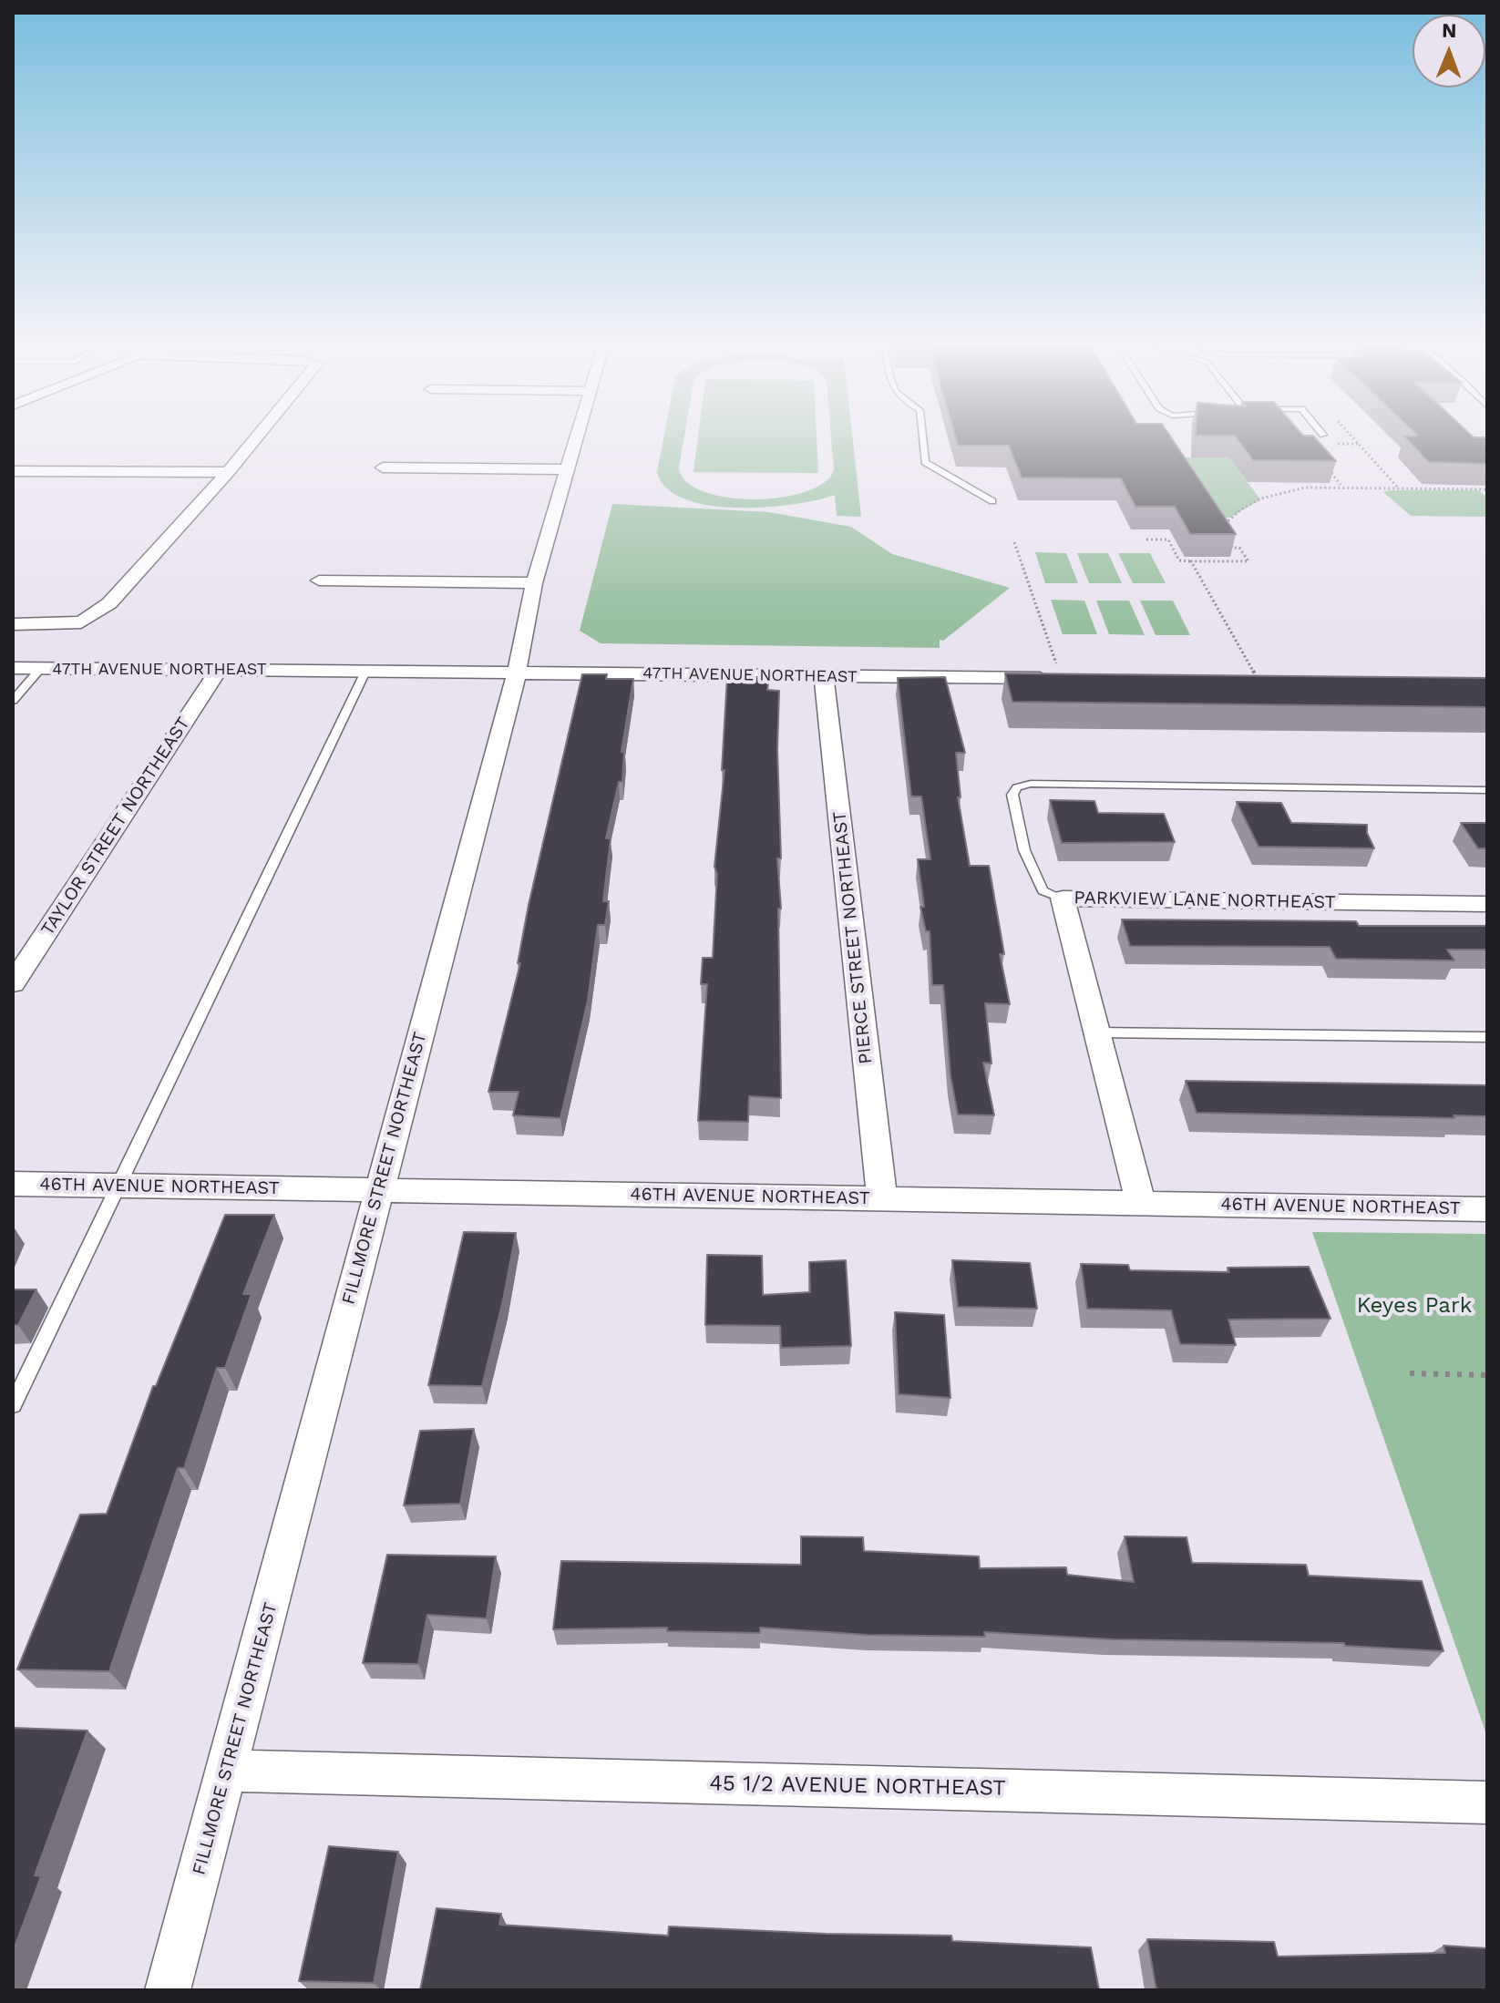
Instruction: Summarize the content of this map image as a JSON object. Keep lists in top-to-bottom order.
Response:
{
  "streets": {
    "street": [
      "47TH AVENUE NORTHEAST",
      "TAYLOR STREET NORTHEAST",
      "PARKVIEW LANE NORTHEAST",
      "PIERCE STREET NORTHEAST",
      "FILLMORE STREET NORTHEAST",
      "46TH AVENUE NORTHEAST",
      "45 1/2 AVENUE NORTHEAST"
    ]
  },
  "crossings": [
    ["47TH AVENUE NORTHEAST", "TAYLOR STREET NORTHEAST"],
    ["47TH AVENUE NORTHEAST", "PIERCE STREET NORTHEAST"],
    ["47TH AVENUE NORTHEAST", "FILLMORE STREET NORTHEAST"],
    ["PARKVIEW LANE NORTHEAST", "46TH AVENUE NORTHEAST"],
    ["PIERCE STREET NORTHEAST", "46TH AVENUE NORTHEAST"],
    ["FILLMORE STREET NORTHEAST", "46TH AVENUE NORTHEAST"],
    ["FILLMORE STREET NORTHEAST", "45 1/2 AVENUE NORTHEAST"]
  ],
  "parks": ["Keyes Park"],
  "north": "top"
}
